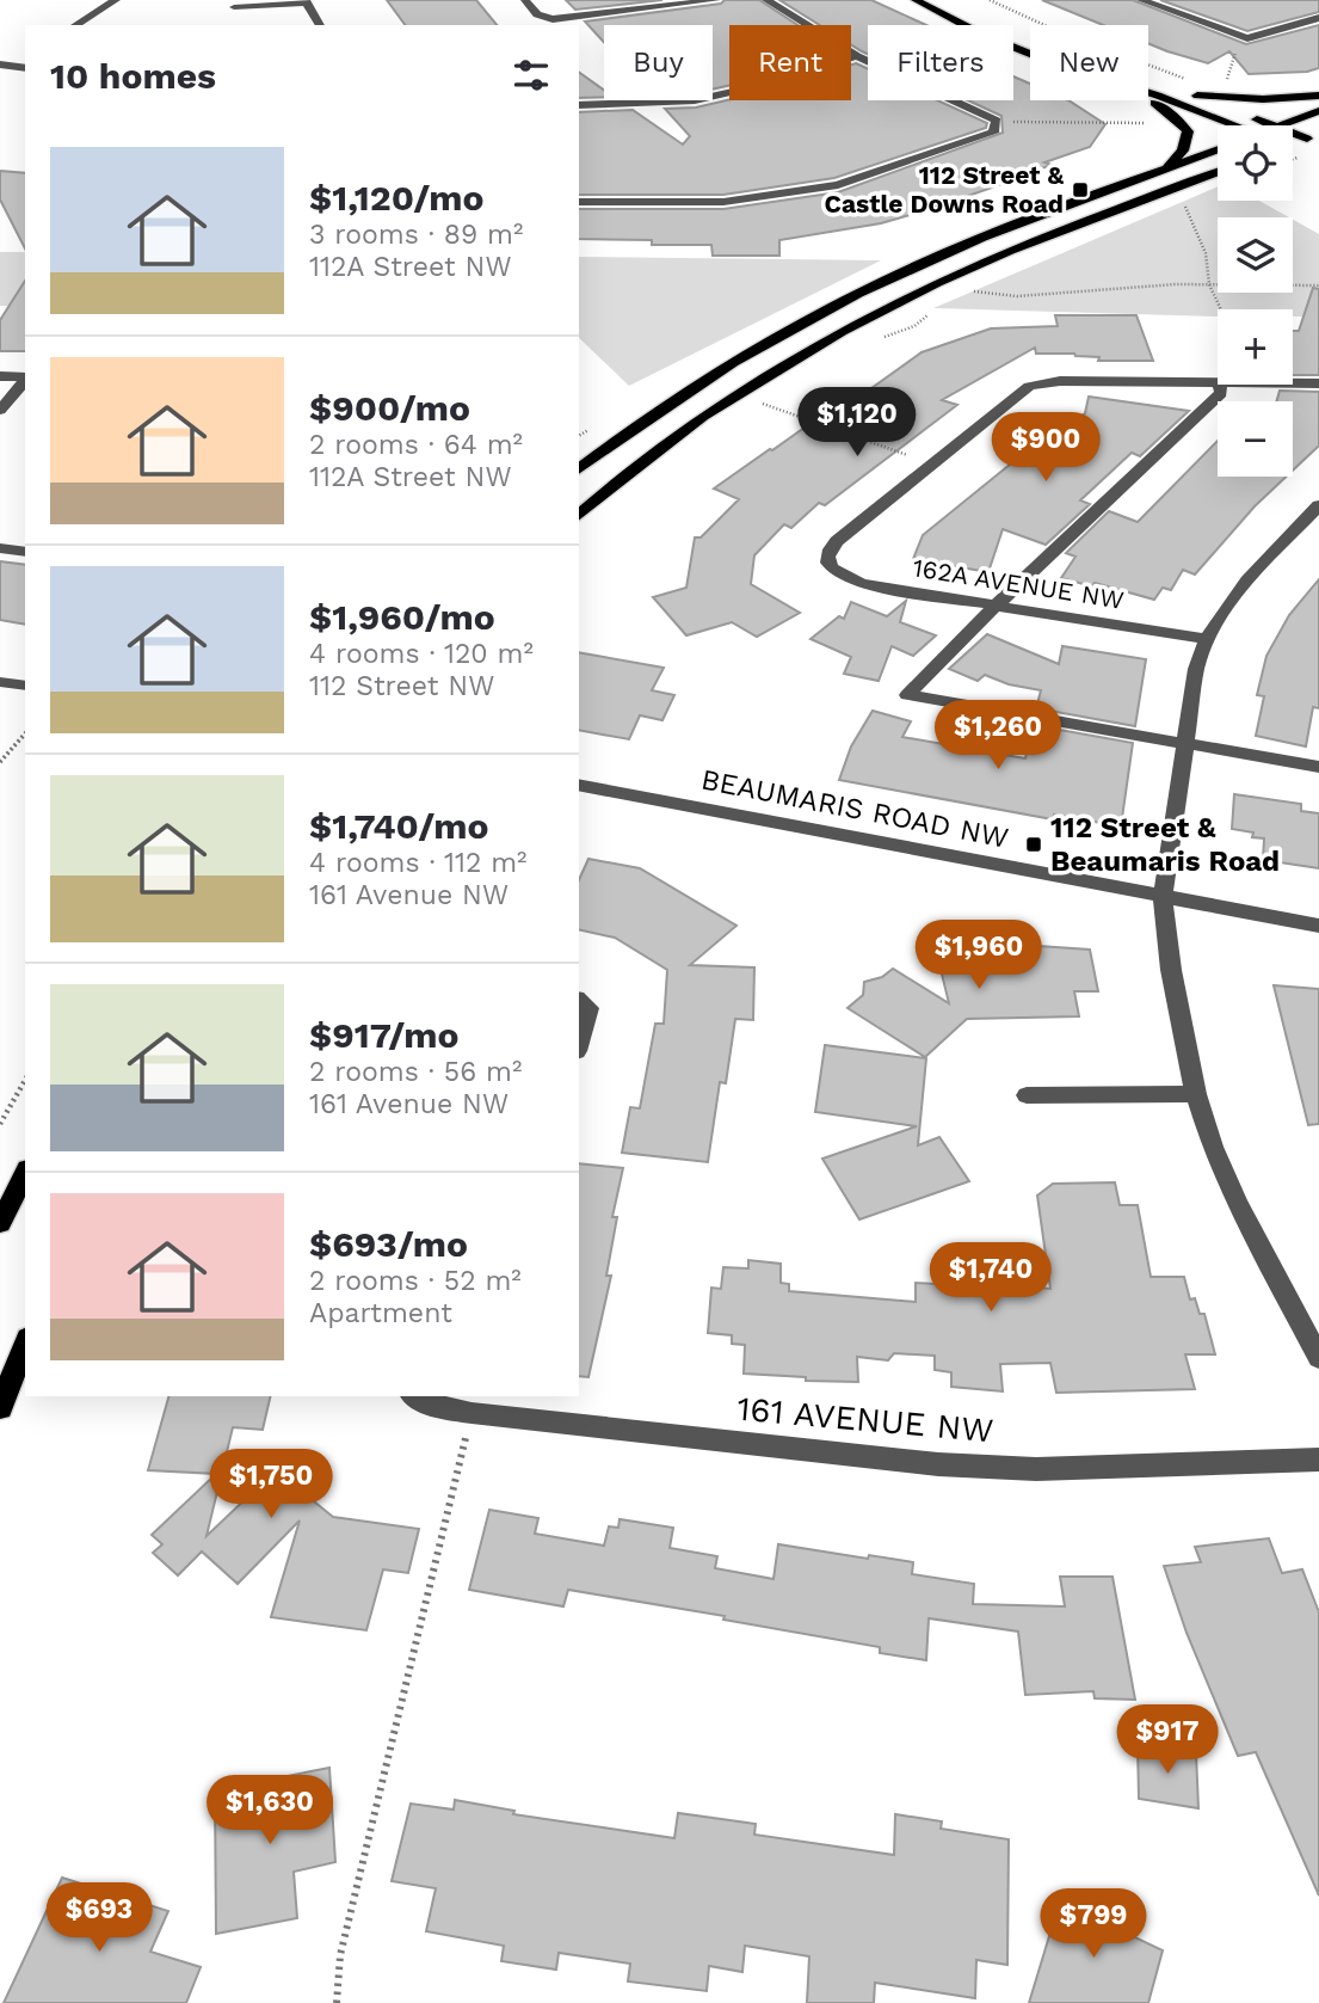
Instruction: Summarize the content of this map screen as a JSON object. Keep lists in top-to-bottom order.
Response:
{
  "streets": {
    "street": ["162A AVENUE NW", "BEAUMARIS ROAD NW", "161 AVENUE NW"]
  },
  "places": {
    "transit": ["112 Street & Castle Downs Road", "112 Street & Beaumaris Road"]
  },
  "page": {
    "chip": [
      "Buy",
      "Rent",
      "Filters",
      "New"
    ],
    "heading": "10 homes",
    "map_buttons": ["+", "−"],
    "list": [
      {
        "name": "$1,120/mo",
        "note": "3 rooms · 89 m² · 112A Street NW"
      },
      {
        "name": "$900/mo",
        "note": "2 rooms · 64 m² · 112A Street NW"
      },
      {
        "name": "$1,960/mo",
        "note": "4 rooms · 120 m² · 112 Street NW"
      },
      {
        "name": "$1,740/mo",
        "note": "4 rooms · 112 m² · 161 Avenue NW"
      },
      {
        "name": "$917/mo",
        "note": "2 rooms · 56 m² · 161 Avenue NW"
      },
      {
        "name": "$693/mo",
        "note": "2 rooms · 52 m² · Apartment"
      }
    ],
    "price": [
      "$1,120",
      "$900",
      "$1,260",
      "$1,960",
      "$1,740",
      "$1,750",
      "$917",
      "$1,630",
      "$693",
      "$799"
    ]
  }
}
